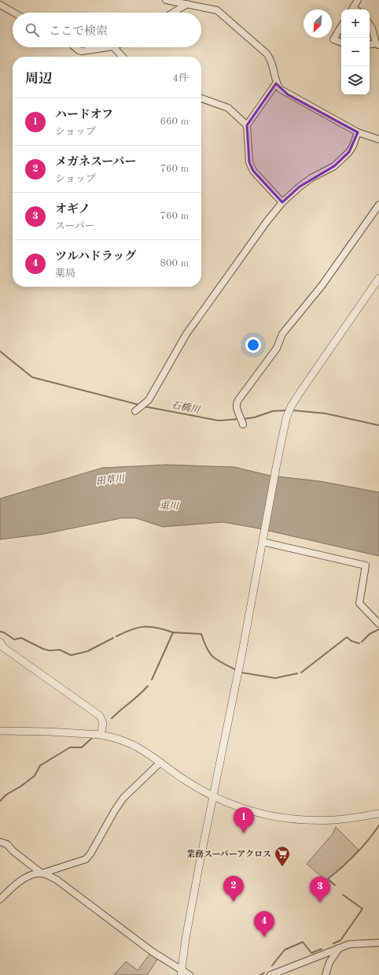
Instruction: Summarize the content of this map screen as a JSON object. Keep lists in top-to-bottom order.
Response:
{
  "water": ["石橋川", "田草川", "重川"],
  "places": {
    "supermarket": ["業務スーパーアクロス"]
  },
  "north": "bottom left",
  "page": {
    "map_buttons": ["+", "−"],
    "search": "ここで検索",
    "heading": ["周辺", "4件"],
    "list": [
      {
        "mark": "1",
        "name": "ハードオフ",
        "note": "ショップ",
        "value": "660 m"
      },
      {
        "mark": "2",
        "name": "メガネスーパー",
        "note": "ショップ",
        "value": "760 m"
      },
      {
        "mark": "3",
        "name": "オギノ",
        "note": "スーパー",
        "value": "760 m"
      },
      {
        "mark": "4",
        "name": "ツルハドラッグ",
        "note": "薬局",
        "value": "800 m"
      }
    ],
    "pins": [
      "1",
      "2",
      "3",
      "4"
    ]
  }
}
